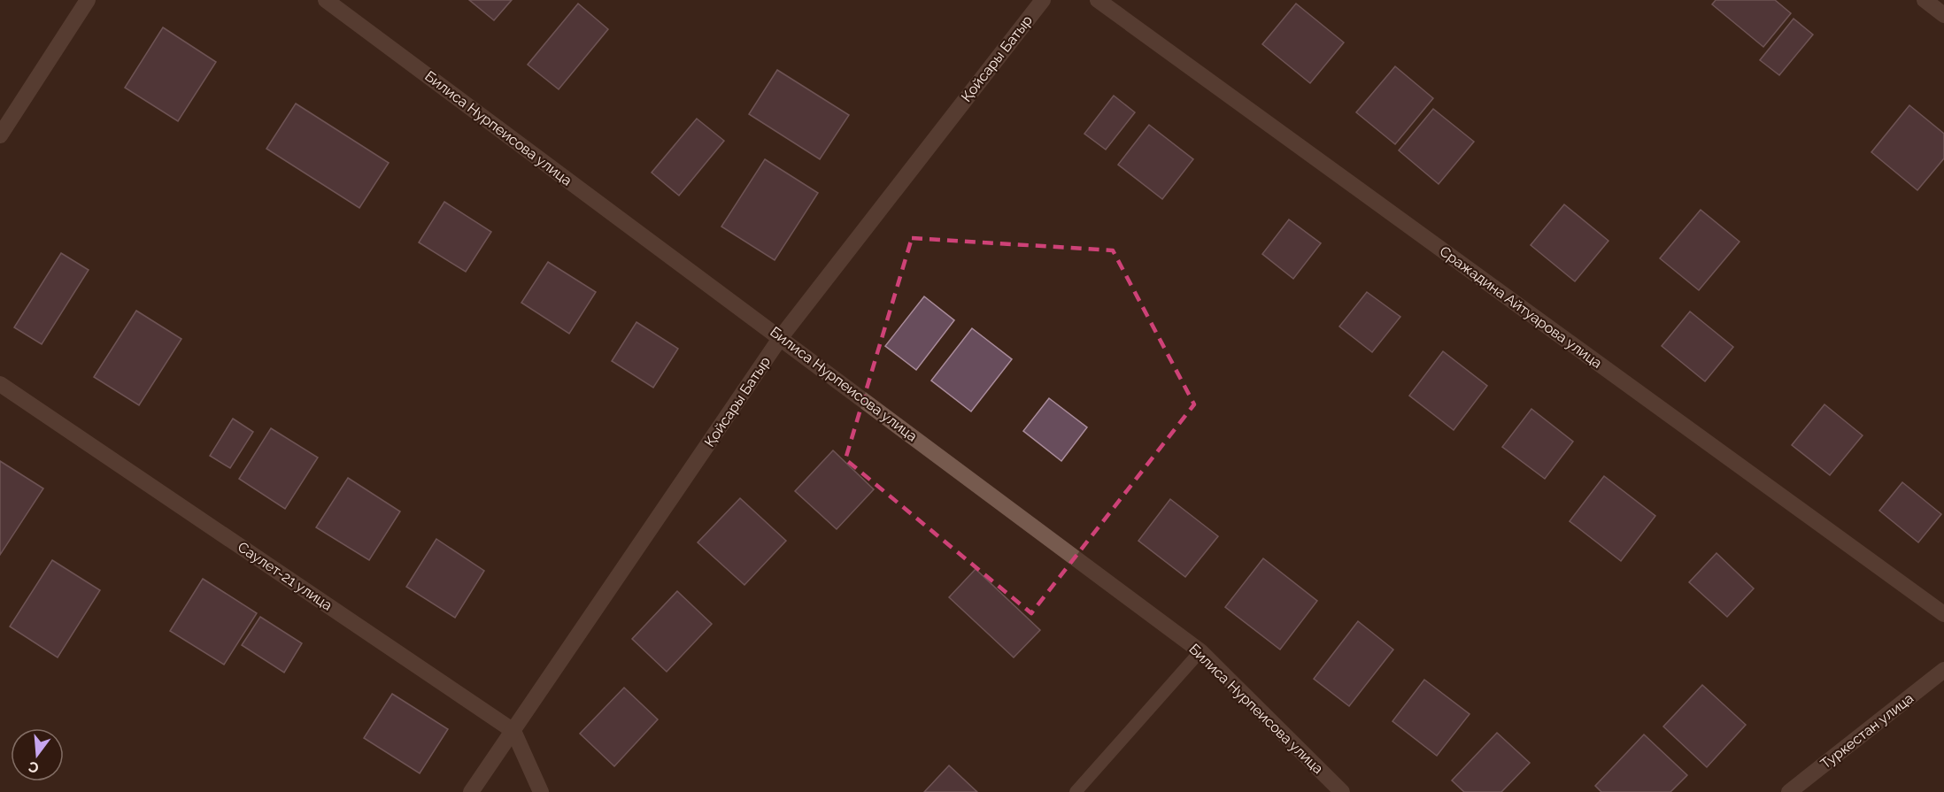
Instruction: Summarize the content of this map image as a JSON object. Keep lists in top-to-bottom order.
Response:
{
  "streets": {
    "street": [
      "Қойсары Батыр",
      "Билиса Нурпеисова улица",
      "Сражадина Айтуарова улица",
      "Саулет-21 улица",
      "Туркестан улица"
    ]
  },
  "crossings": [
    ["Қойсары Батыр", "Билиса Нурпеисова улица"],
    ["Қойсары Батыр", "Саулет-21 улица"]
  ],
  "north": "bottom"
}
